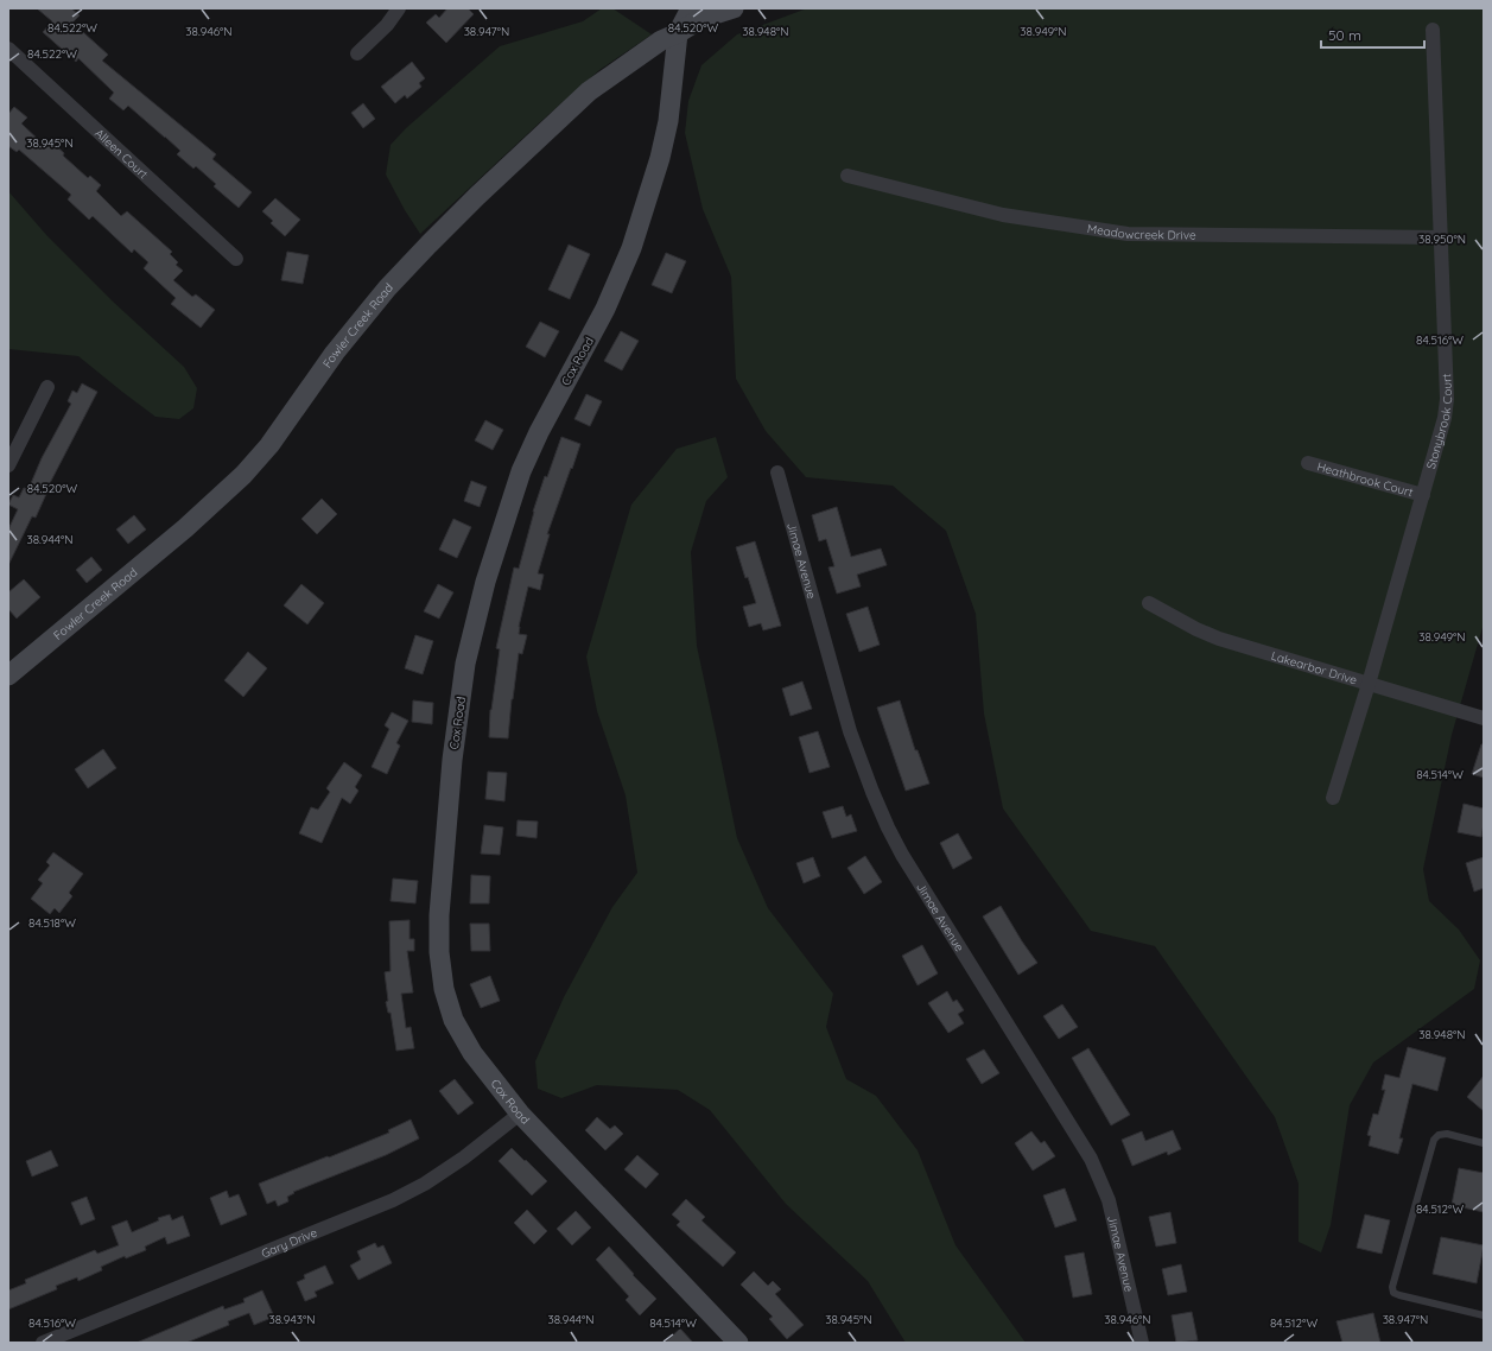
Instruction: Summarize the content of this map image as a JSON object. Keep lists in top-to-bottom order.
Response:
{
  "streets": {
    "street": [
      "Alleen Court",
      "Meadowcreek Drive",
      "Fowler Creek Road",
      "Cox Road",
      "Stonybrook Court",
      "Heathbrook Court",
      "Jimae Avenue",
      "Lakearbor Drive",
      "Gary Drive"
    ]
  },
  "crossings": [
    ["Meadowcreek Drive", "Stonybrook Court"],
    ["Fowler Creek Road", "Cox Road"],
    ["Cox Road", "Gary Drive"],
    ["Stonybrook Court", "Heathbrook Court"],
    ["Stonybrook Court", "Lakearbor Drive"]
  ],
  "scale_bar": "50 m",
  "coordinates": [
    "84.522°W",
    "84.520°W",
    "38.946°N",
    "38.947°N",
    "38.948°N",
    "38.949°N",
    "38.945°N",
    "38.950°N",
    "84.516°W",
    "38.944°N",
    "84.514°W",
    "84.518°W",
    "84.512°W",
    "38.943°N"
  ]
}
